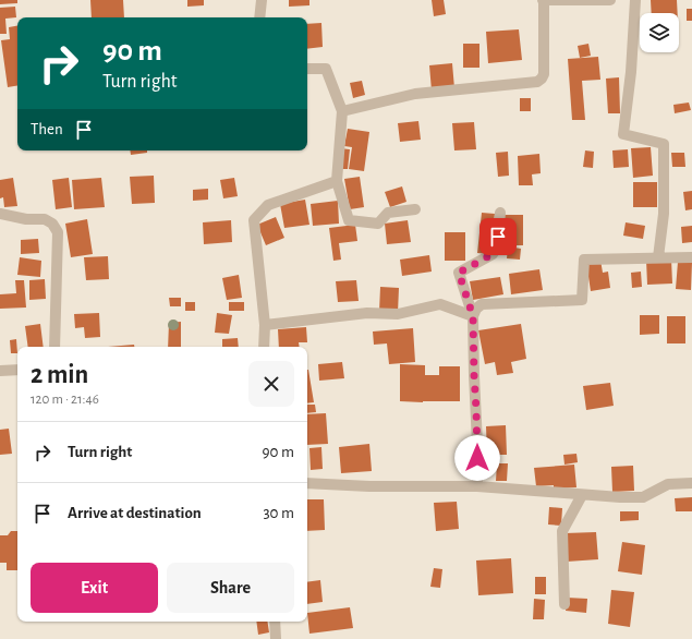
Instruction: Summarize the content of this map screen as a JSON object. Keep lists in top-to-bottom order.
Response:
{
  "page": {
    "turn": ["90 m", "Turn right"],
    "then": "Then",
    "heading": ["2 min", "120 m · 21:46"],
    "list": [
      {
        "name": "Turn right",
        "value": "90 m"
      },
      {
        "name": "Arrive at destination",
        "value": "30 m"
      }
    ],
    "buttons": ["Exit", "Share"]
  }
}
